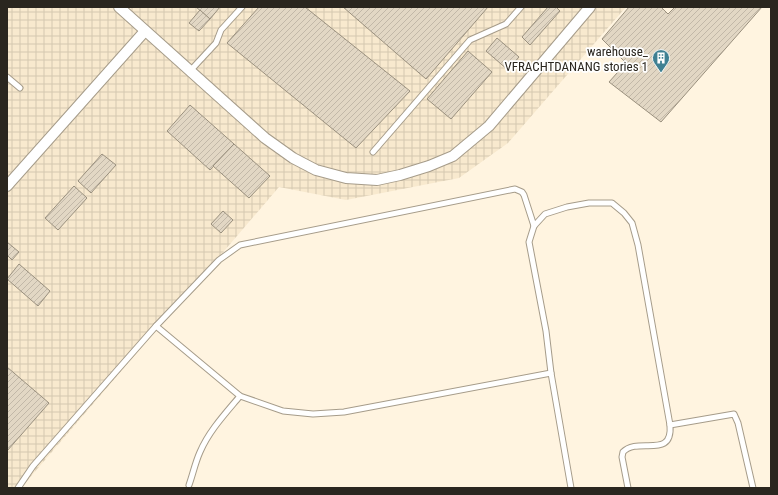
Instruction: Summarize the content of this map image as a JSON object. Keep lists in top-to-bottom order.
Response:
{
  "places": {
    "building": ["warehouse_ VFRACHTDANANG stories 1"]
  }
}
